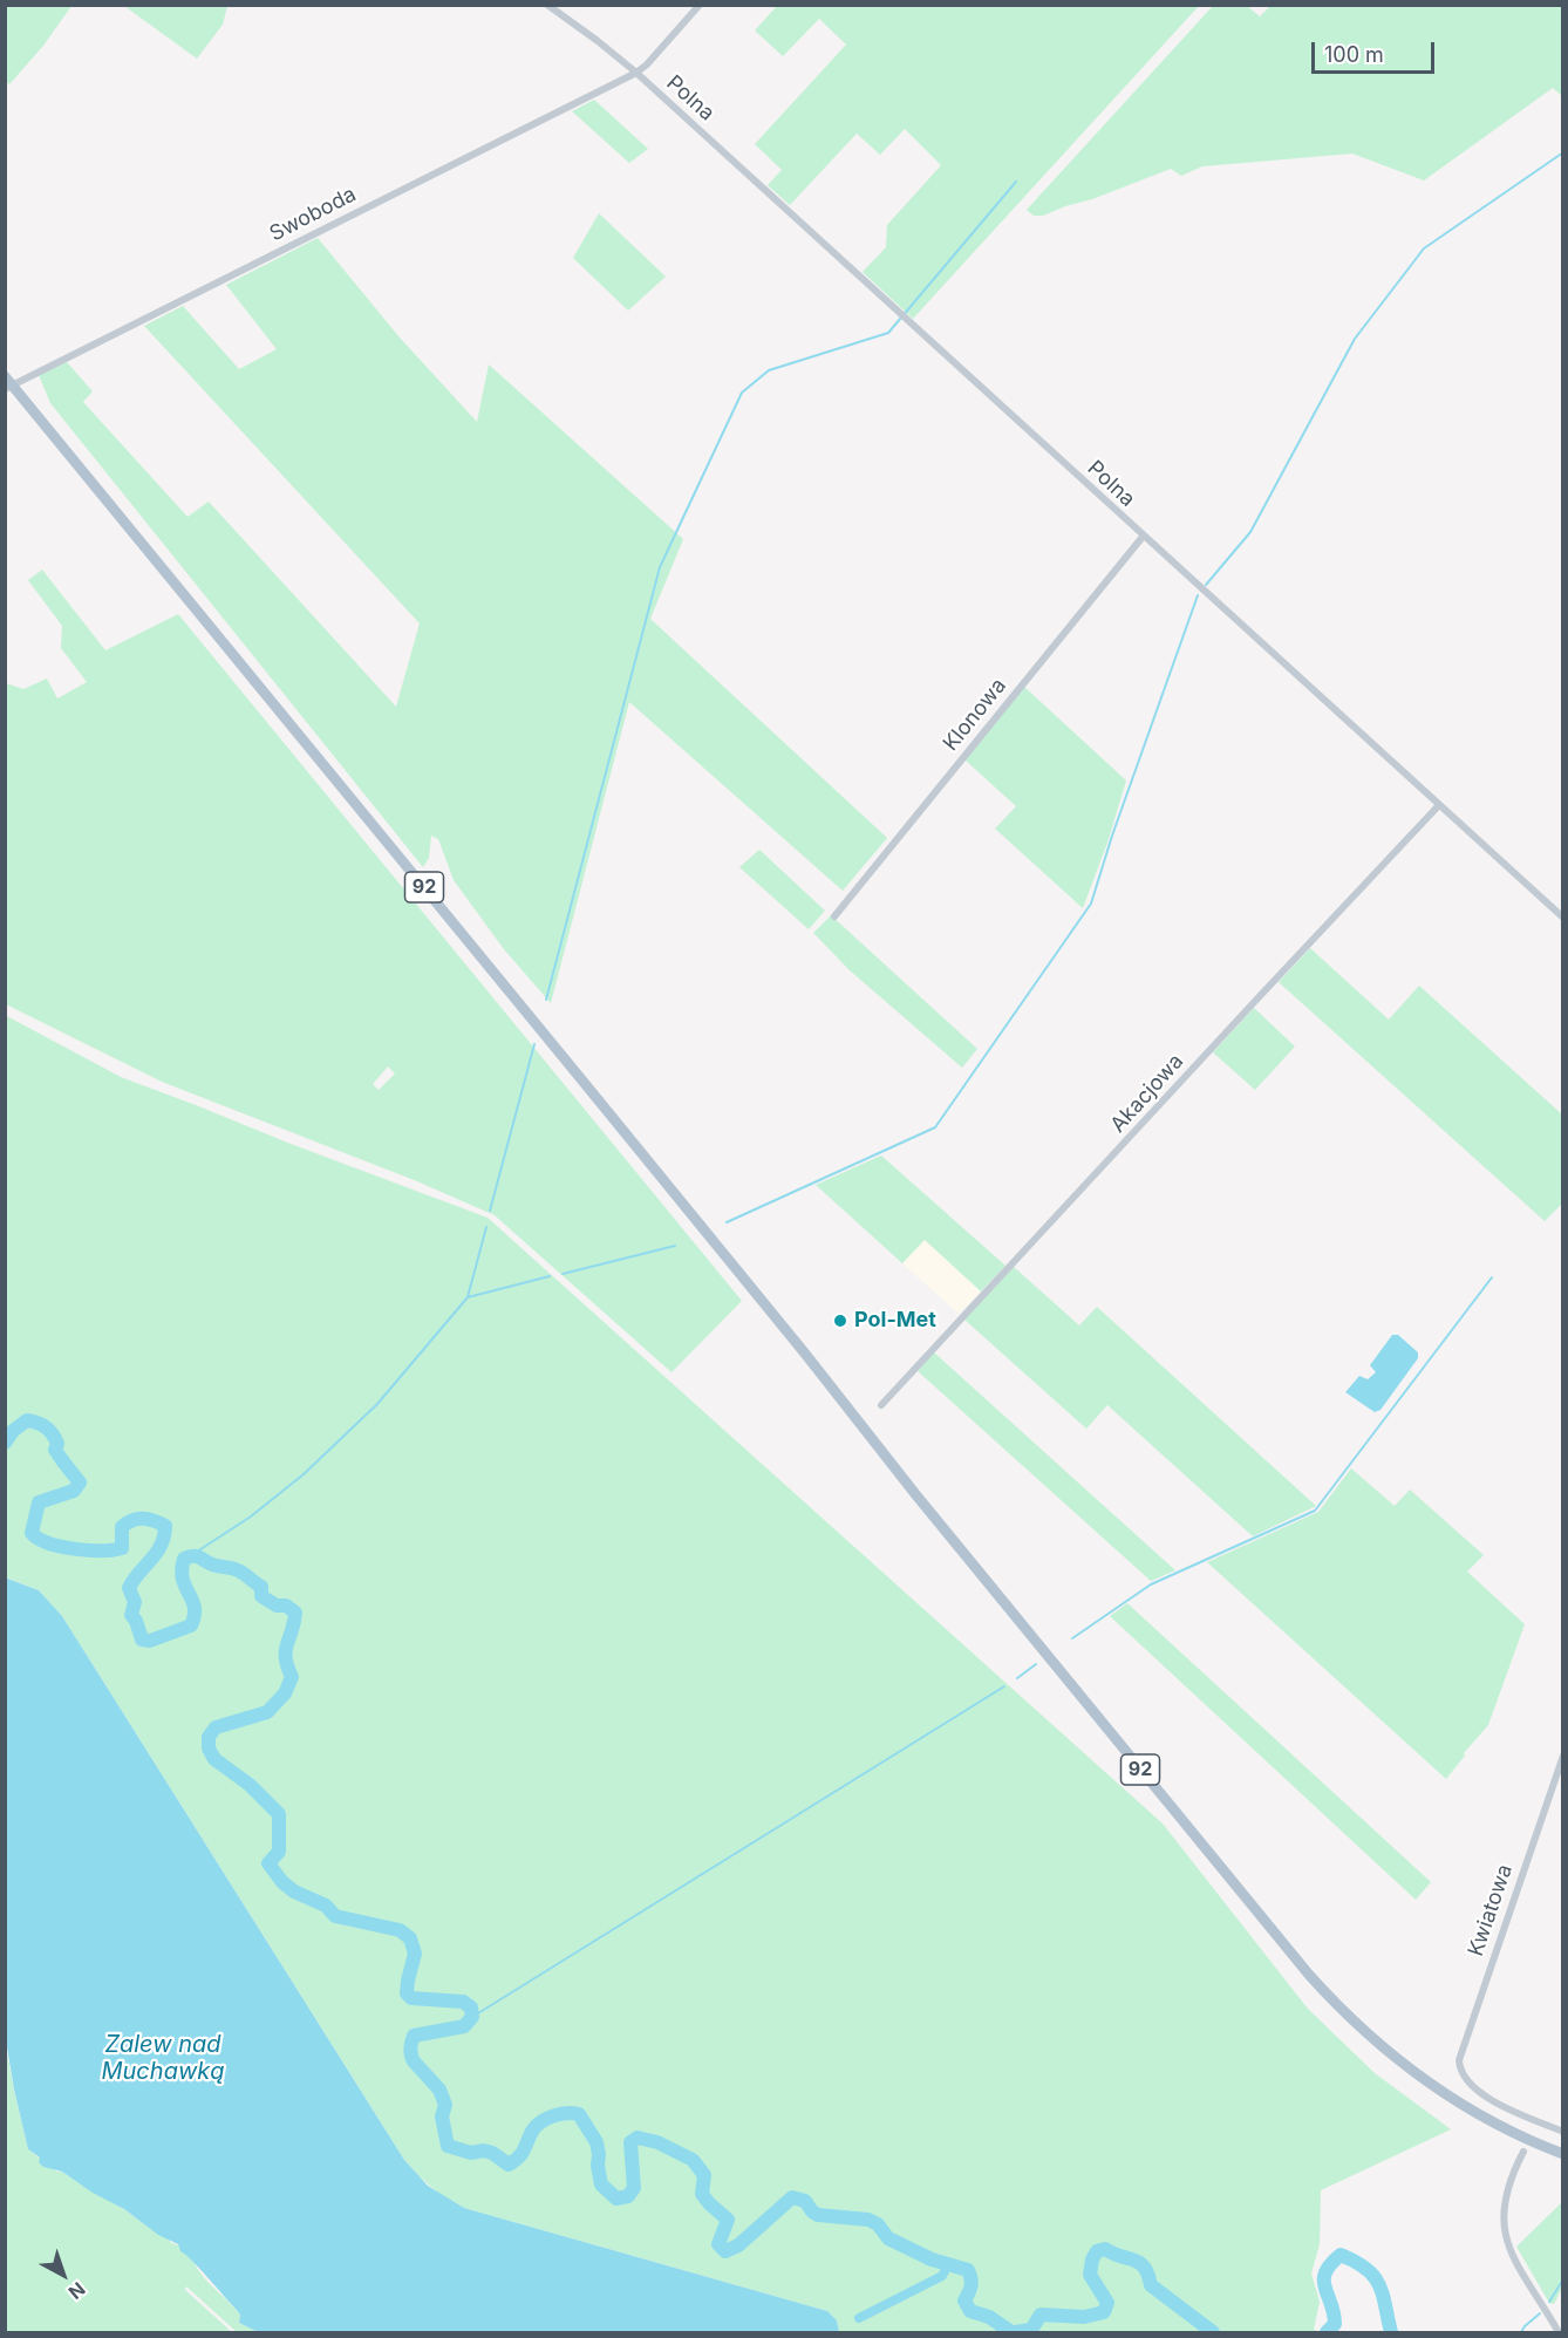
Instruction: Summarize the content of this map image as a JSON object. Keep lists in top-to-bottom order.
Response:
{
  "streets": {
    "main road": ["92"],
    "street": [
      "Polna",
      "Swoboda",
      "Klonowa",
      "Akacjowa",
      "Kwiatowa"
    ]
  },
  "crossings": [
    ["Polna", "Swoboda"],
    ["Polna", "Klonowa"],
    ["Polna", "Akacjowa"],
    ["Swoboda", "92"]
  ],
  "water": ["Zalew nad Muchawką"],
  "places": ["Pol-Met"],
  "scale_bar": "100 m",
  "north": "bottom right"
}
